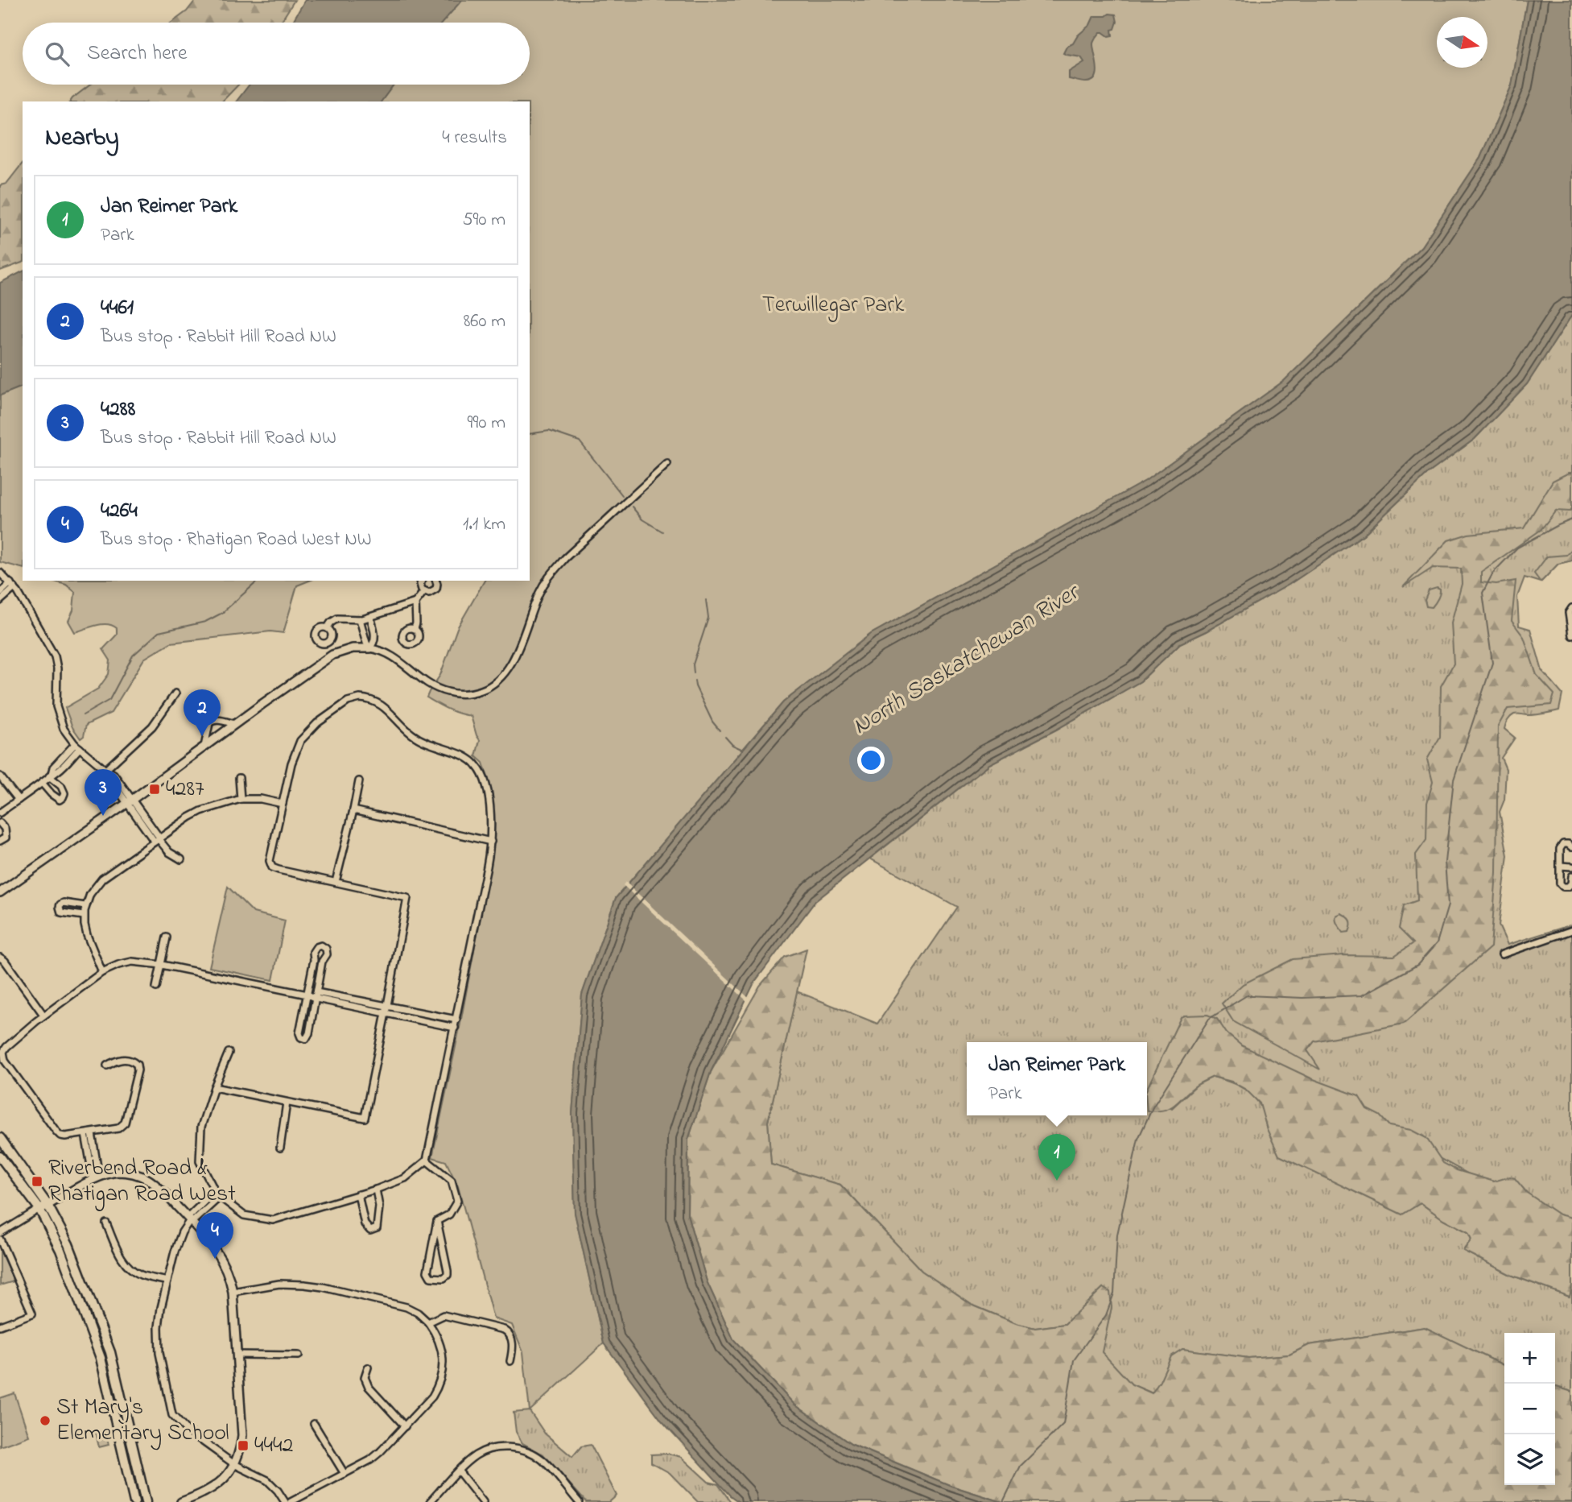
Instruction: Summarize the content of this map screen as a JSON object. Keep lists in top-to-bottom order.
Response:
{
  "water": ["North Saskatchewan River"],
  "parks": ["Terwillegar Park"],
  "places": {
    "transit": ["4287", "Riverbend Road & Rhatigan Road West", "4442"],
    "other": ["St Mary's Elementary School"]
  },
  "north": "right",
  "page": {
    "search": "Search here",
    "heading": ["Nearby", "4 results"],
    "list": [
      {
        "mark": "1",
        "name": "Jan Reimer Park",
        "note": "Park",
        "value": "590 m"
      },
      {
        "mark": "2",
        "name": "4461",
        "note": "Bus stop · Rabbit Hill Road NW",
        "value": "860 m"
      },
      {
        "mark": "3",
        "name": "4288",
        "note": "Bus stop · Rabbit Hill Road NW",
        "value": "990 m"
      },
      {
        "mark": "4",
        "name": "4264",
        "note": "Bus stop · Rhatigan Road West NW",
        "value": "1.1 km"
      }
    ],
    "pins": [
      "2",
      "3",
      "1",
      "4"
    ],
    "popup": ["Jan Reimer Park", "Park"],
    "map_buttons": ["+", "−"]
  }
}
